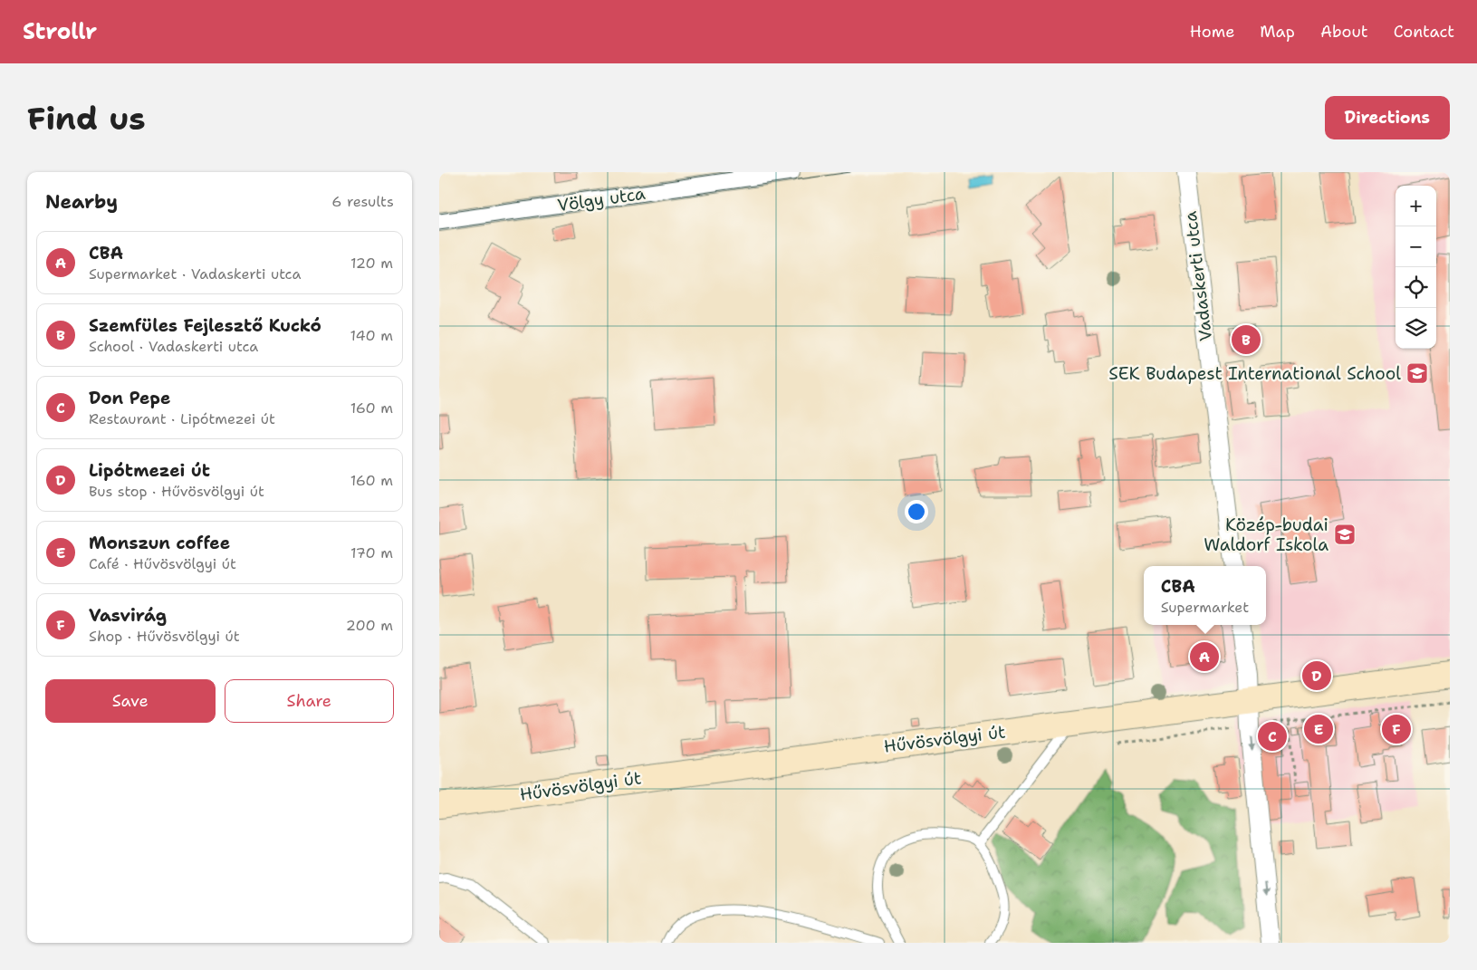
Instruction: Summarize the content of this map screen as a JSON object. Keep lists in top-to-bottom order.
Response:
{
  "streets": {
    "main road": ["Hűvösvölgyi út"],
    "street": ["Völgy utca", "Vadaskerti utca"]
  },
  "places": {
    "school or university": ["SEK Budapest International School", "Közép-budai Waldorf Iskola"]
  },
  "page": {
    "header": "Strollr",
    "nav": [
      "Home",
      "Map",
      "About",
      "Contact"
    ],
    "buttons": [
      "Directions",
      ["Save", "Share"]
    ],
    "title": "Find us",
    "heading": ["Nearby", "6 results"],
    "map_buttons": ["+", "−"],
    "list": [
      {
        "mark": "A",
        "name": "CBA",
        "note": "Supermarket · Vadaskerti utca",
        "value": "120 m"
      },
      {
        "mark": "B",
        "name": "Szemfüles Fejlesztő Kuckó",
        "note": "School · Vadaskerti utca",
        "value": "140 m"
      },
      {
        "mark": "C",
        "name": "Don Pepe",
        "note": "Restaurant · Lipótmezei út",
        "value": "160 m"
      },
      {
        "mark": "D",
        "name": "Lipótmezei út",
        "note": "Bus stop · Hűvösvölgyi út",
        "value": "160 m"
      },
      {
        "mark": "E",
        "name": "Monszun coffee",
        "note": "Café · Hűvösvölgyi út",
        "value": "170 m"
      },
      {
        "mark": "F",
        "name": "Vasvirág",
        "note": "Shop · Hűvösvölgyi út",
        "value": "200 m"
      }
    ],
    "pins": [
      "B",
      "A",
      "D",
      "E",
      "F",
      "C"
    ],
    "popup": ["CBA", "Supermarket"]
  }
}
